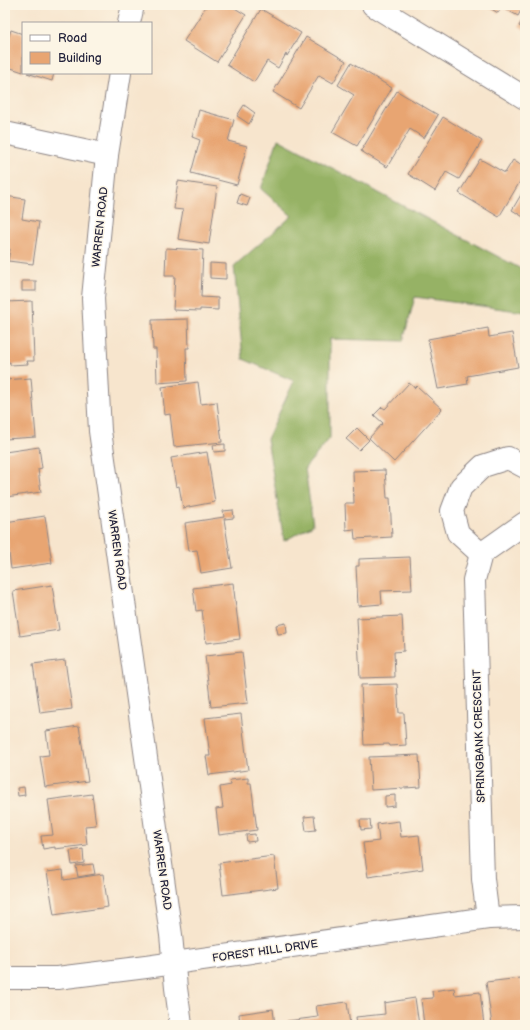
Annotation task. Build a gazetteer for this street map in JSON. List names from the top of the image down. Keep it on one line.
{"streets":{"street":["WARREN ROAD","SPRINGBANK CRESCENT","FOREST HILL DRIVE"]},"crossings":[["WARREN ROAD","FOREST HILL DRIVE"],["SPRINGBANK CRESCENT","FOREST HILL DRIVE"]],"legend":["Road","Building"]}
